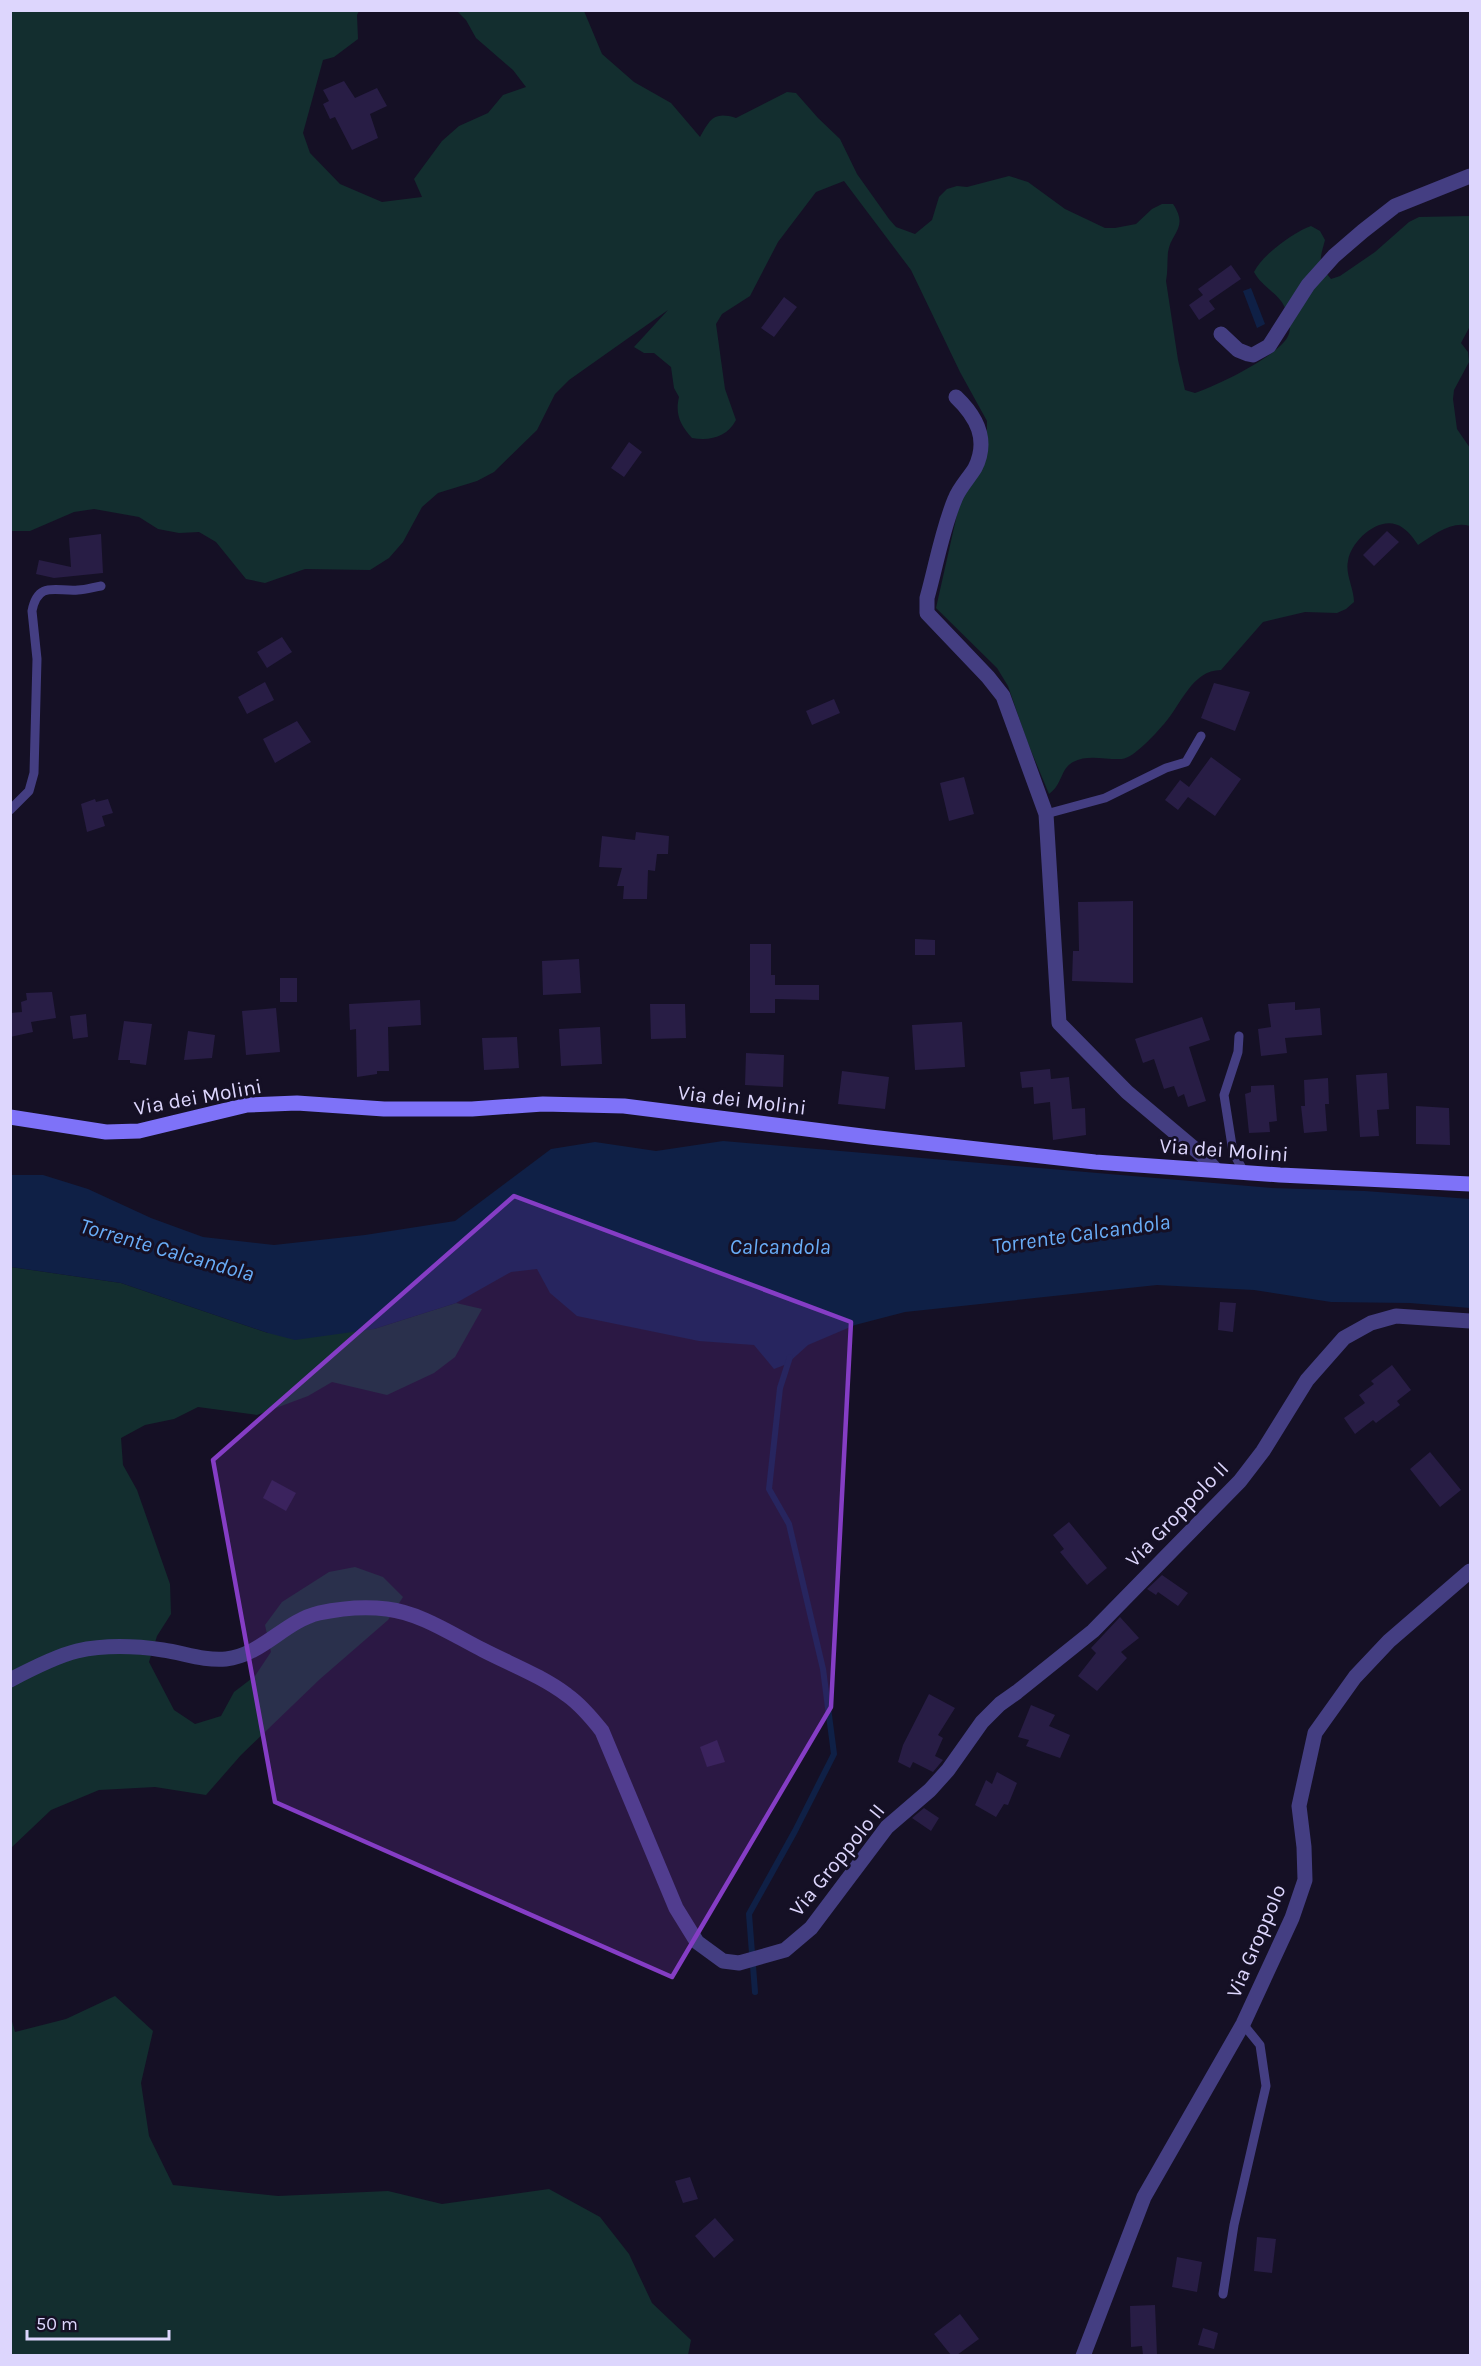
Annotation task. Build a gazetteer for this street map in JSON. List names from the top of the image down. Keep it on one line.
{"streets":{"street":["Via dei Molini","Via Groppolo II","Via Groppolo"]},"water":["Torrente Calcandola","Calcandola"],"scale_bar":"50 m"}
